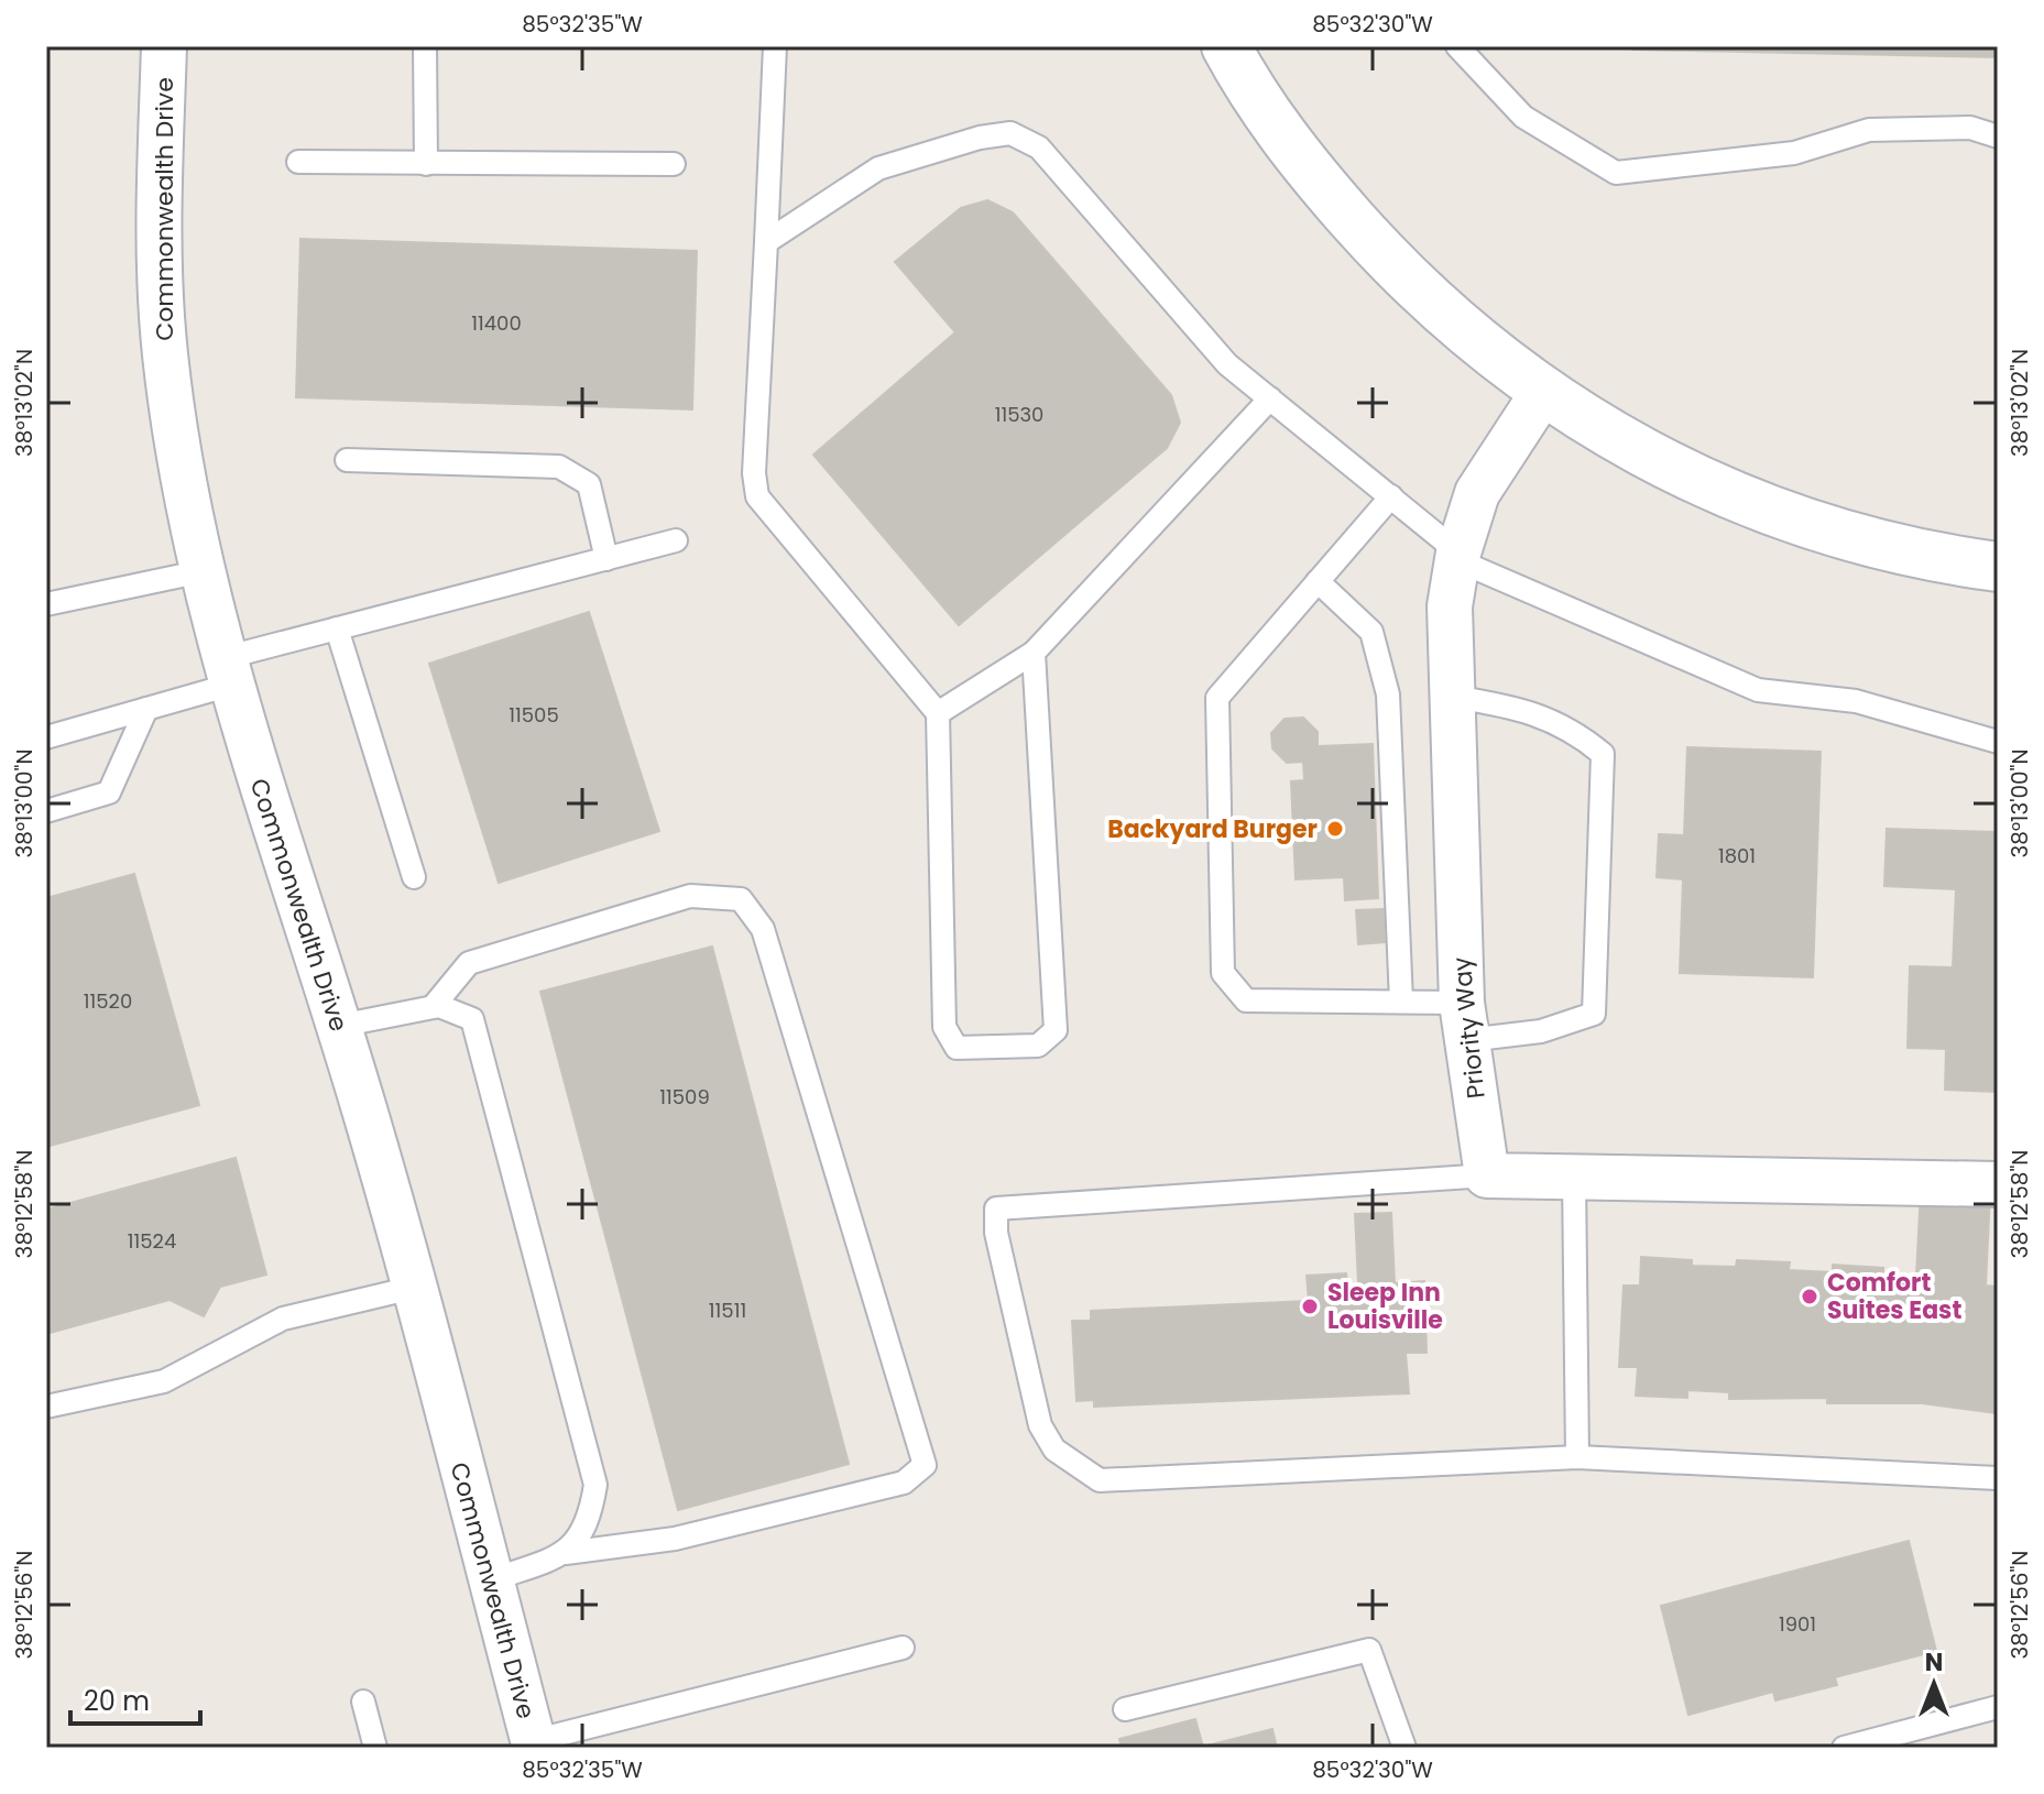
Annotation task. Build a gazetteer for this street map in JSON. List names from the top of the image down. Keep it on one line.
{"streets":{"street":["Commonwealth Drive","Priority Way"]},"places":["Backyard Burger","Comfort Suites East","Sleep Inn Louisville"],"house_numbers":["11400","11530","11505","1801","11520","11509","11524","11511","1901"],"scale_bar":"20 m","north":"top","coordinates":["85°32'35\"W","85°32'30\"W","38°13'02\"N","38°13'00\"N","38°12'58\"N","38°12'56\"N"]}
